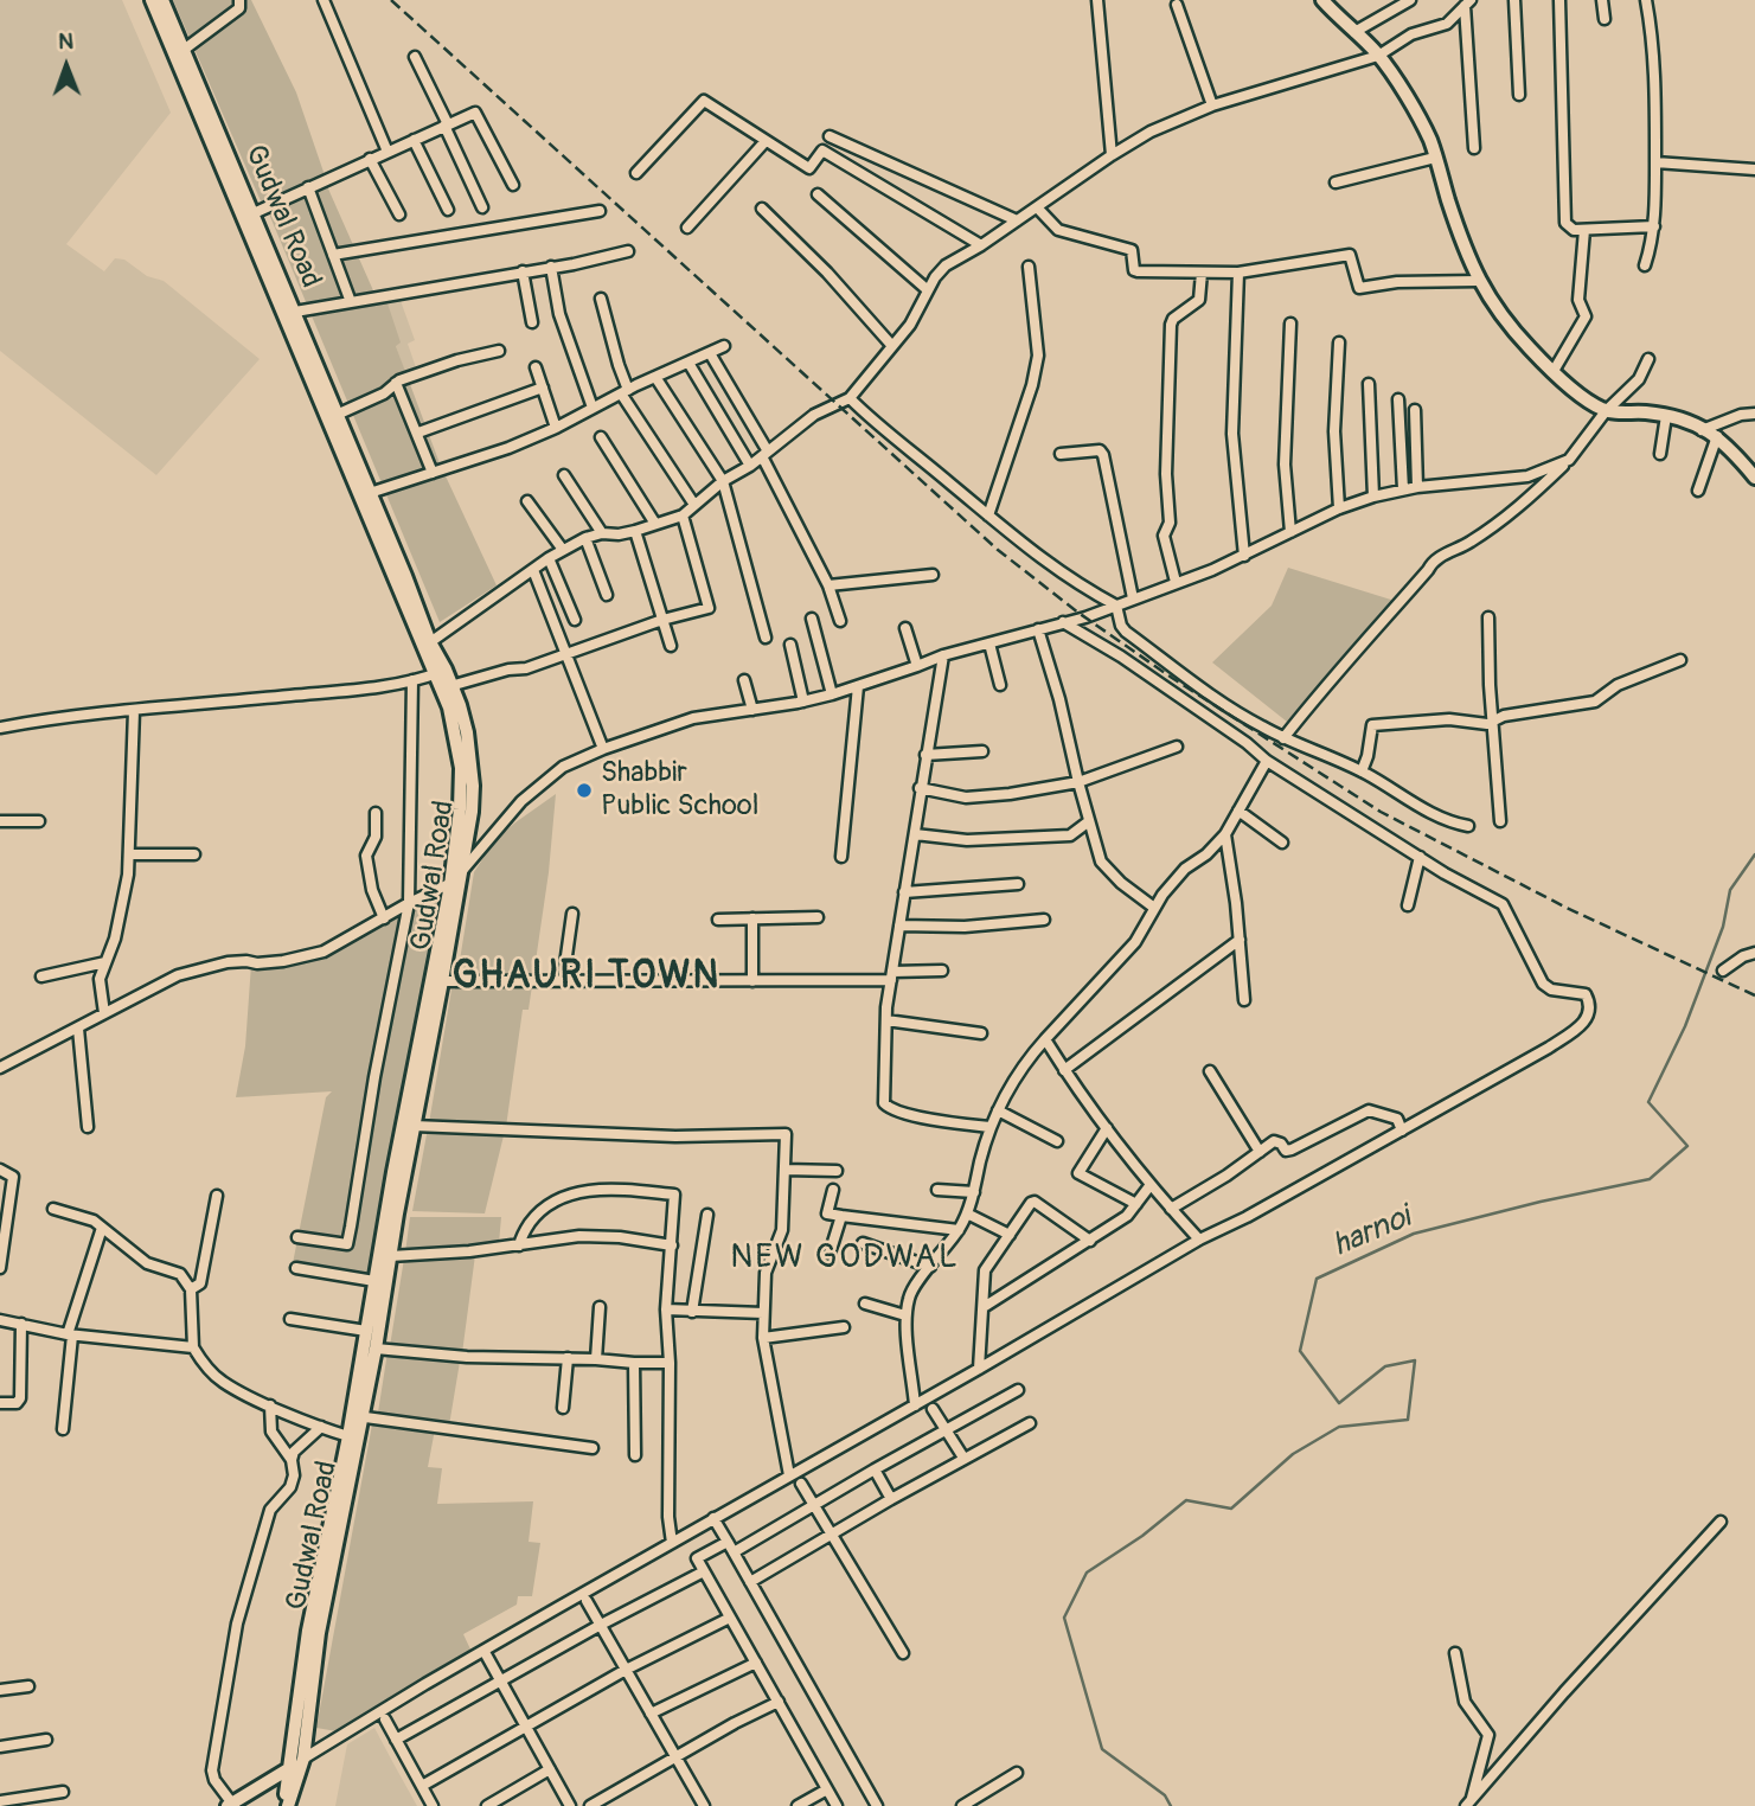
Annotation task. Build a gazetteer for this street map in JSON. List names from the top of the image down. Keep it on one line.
{"streets":{"main road":["Gudwal Road"]},"districts":["GHAURI TOWN","NEW GODWAL"],"water":["harnoi"],"places":["Shabbir Public School"],"north":"top"}
